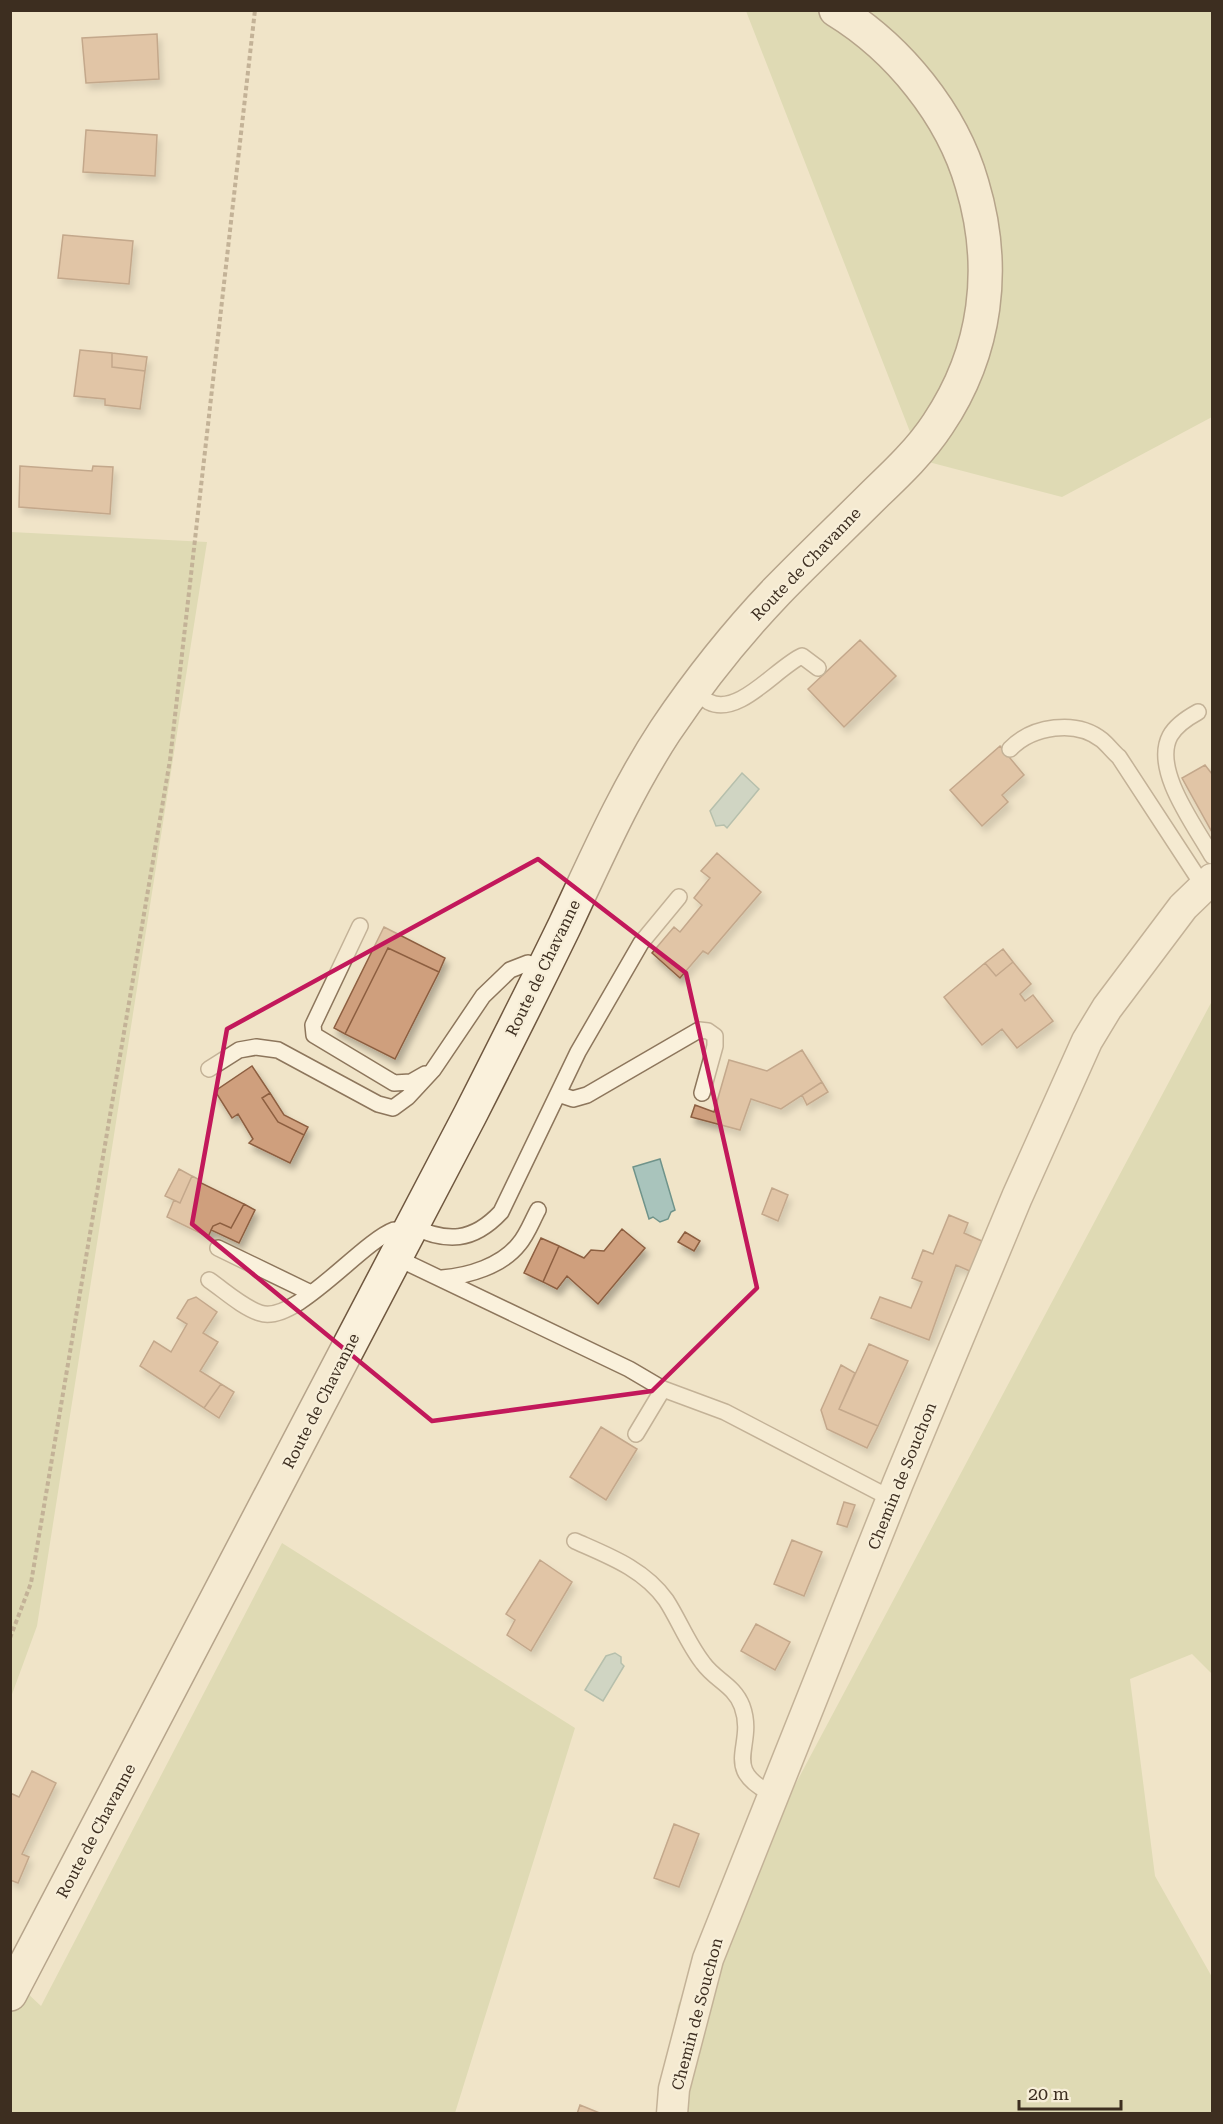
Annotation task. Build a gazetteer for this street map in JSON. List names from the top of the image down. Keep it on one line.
{"streets":{"main road":["Route de Chavanne"],"street":["Chemin de Souchon"]},"scale_bar":"20 m"}
